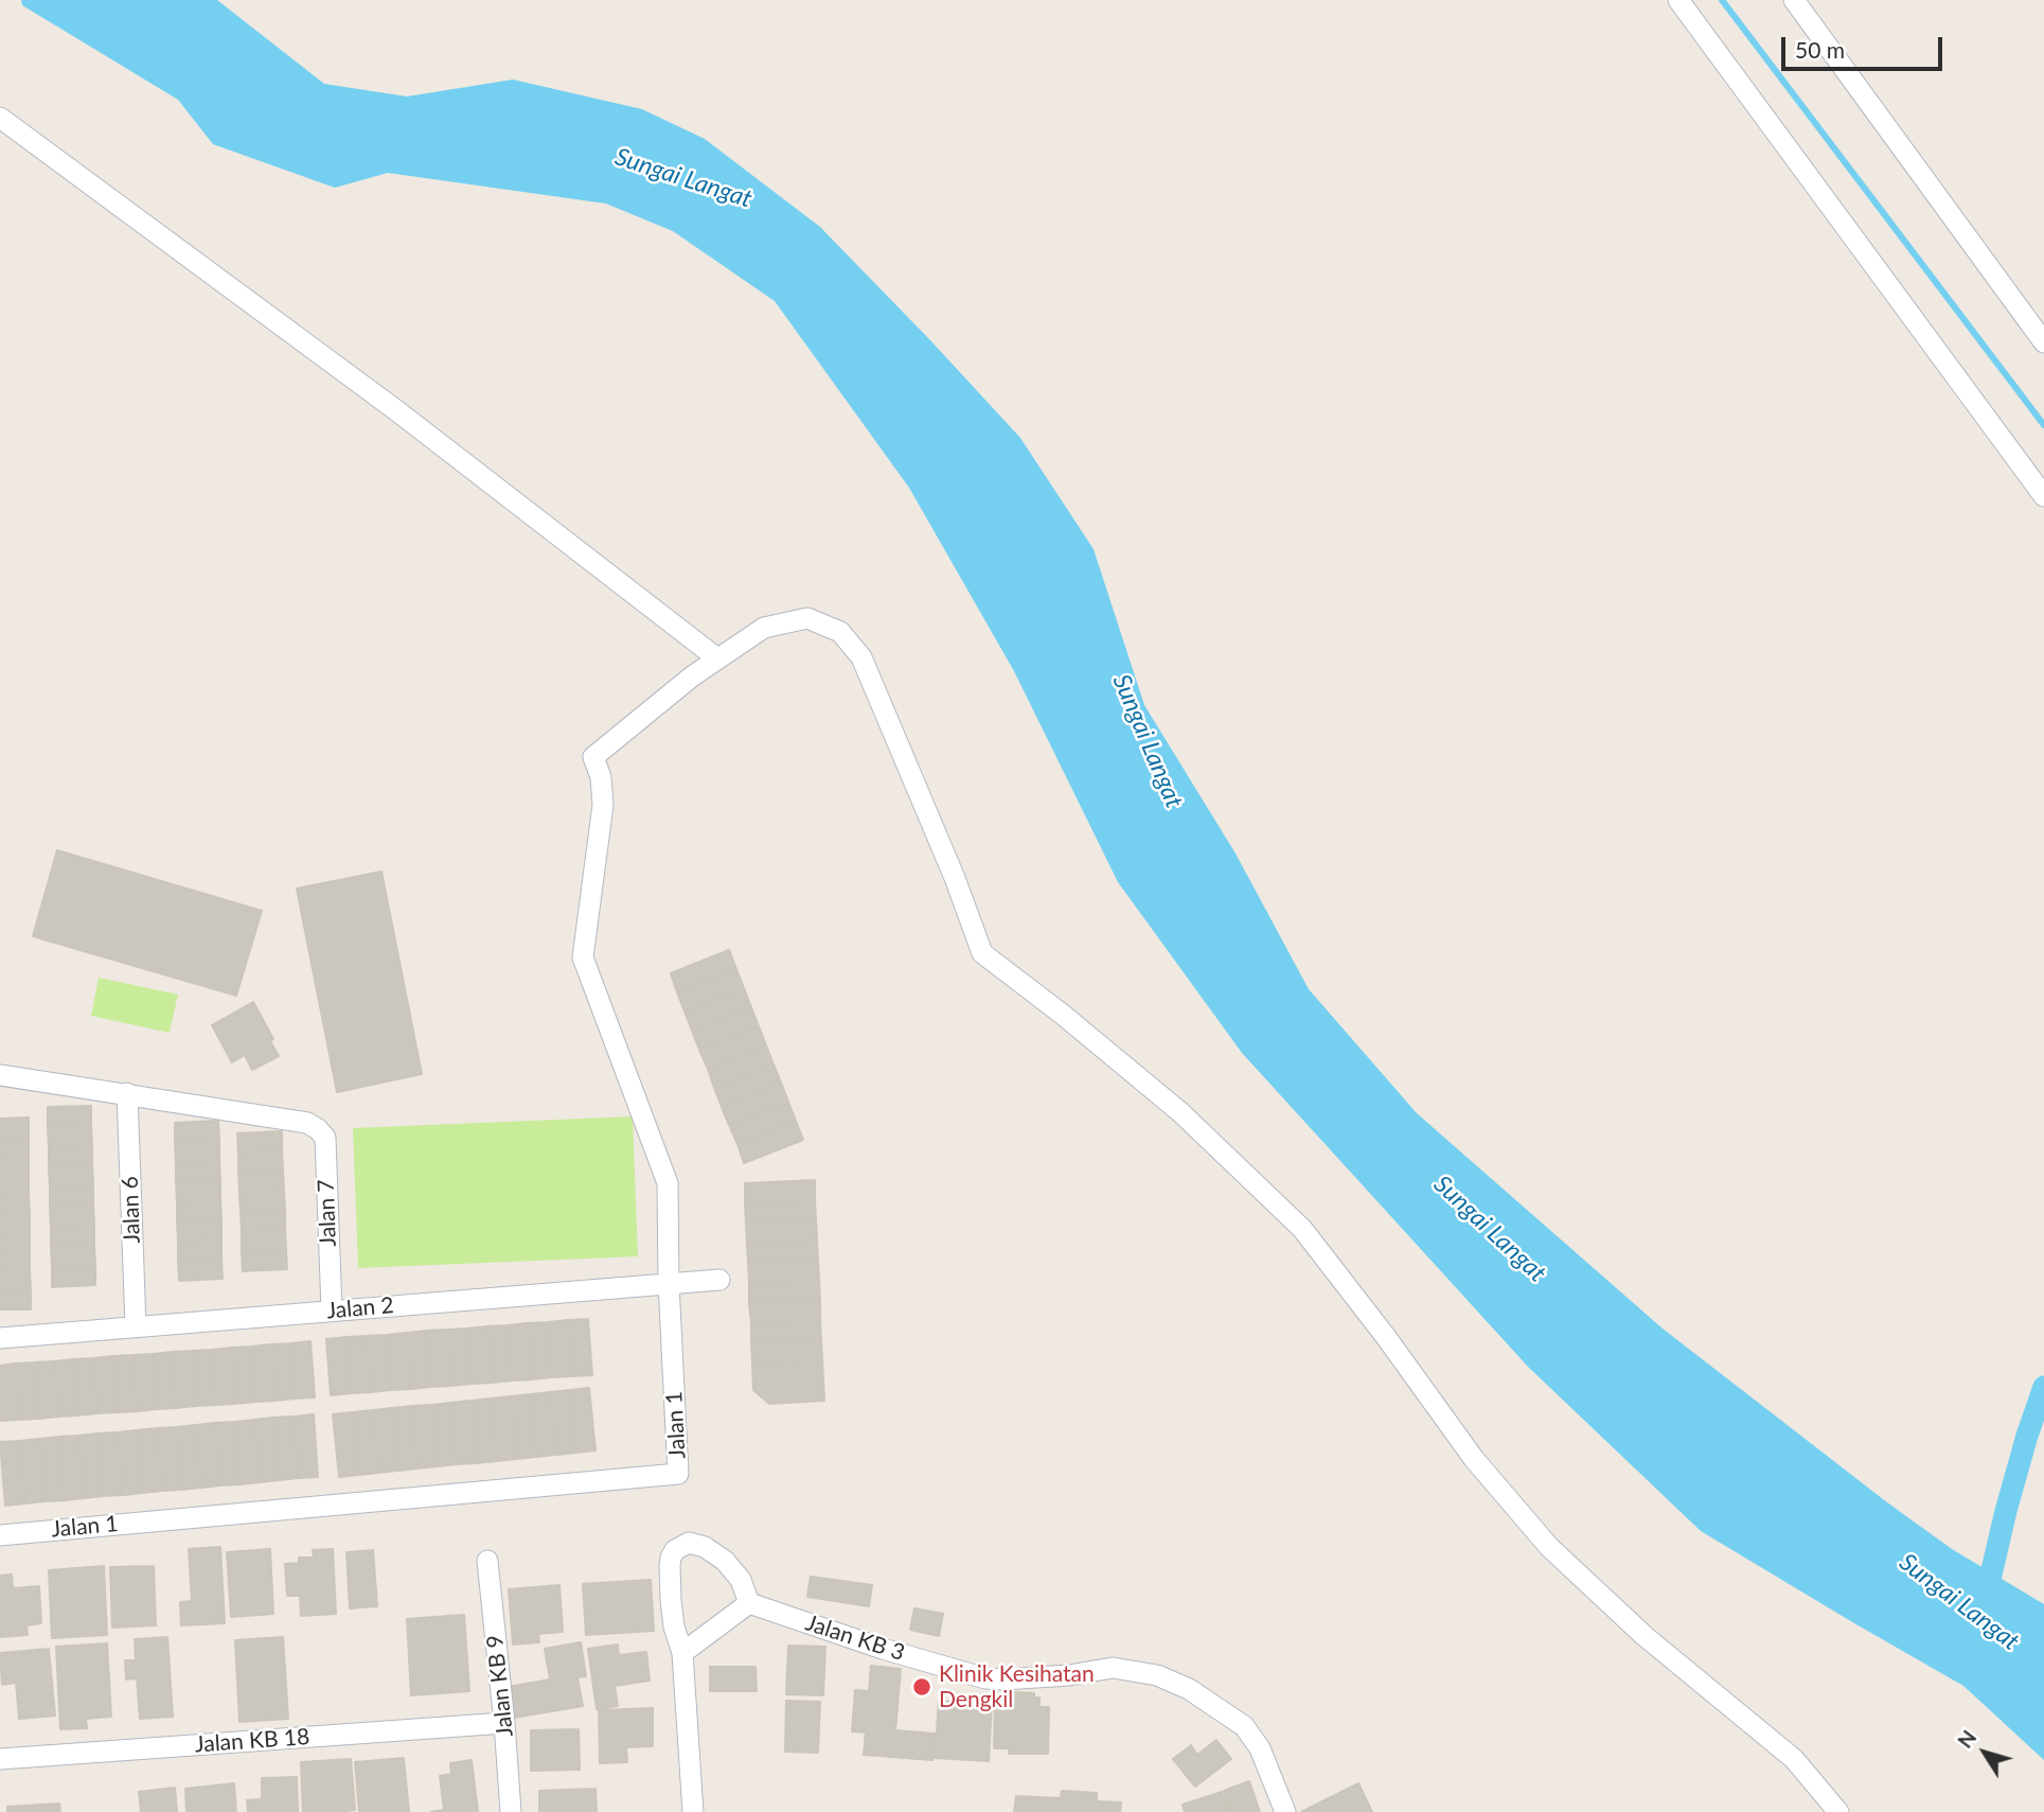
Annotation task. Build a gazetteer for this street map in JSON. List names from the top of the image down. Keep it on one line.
{"streets":{"street":["Jalan 6","Jalan 7","Jalan 2","Jalan 1","Jalan KB 3","Jalan KB 9","Jalan KB 18"]},"crossings":[["Jalan 6","Jalan 7"],["Jalan 6","Jalan 2"],["Jalan 7","Jalan 2"],["Jalan 2","Jalan 1"],["Jalan KB 9","Jalan KB 18"]],"water":["Sungai Langat"],"places":["Klinik Kesihatan Dengkil"],"scale_bar":"50 m","north":"top left"}
